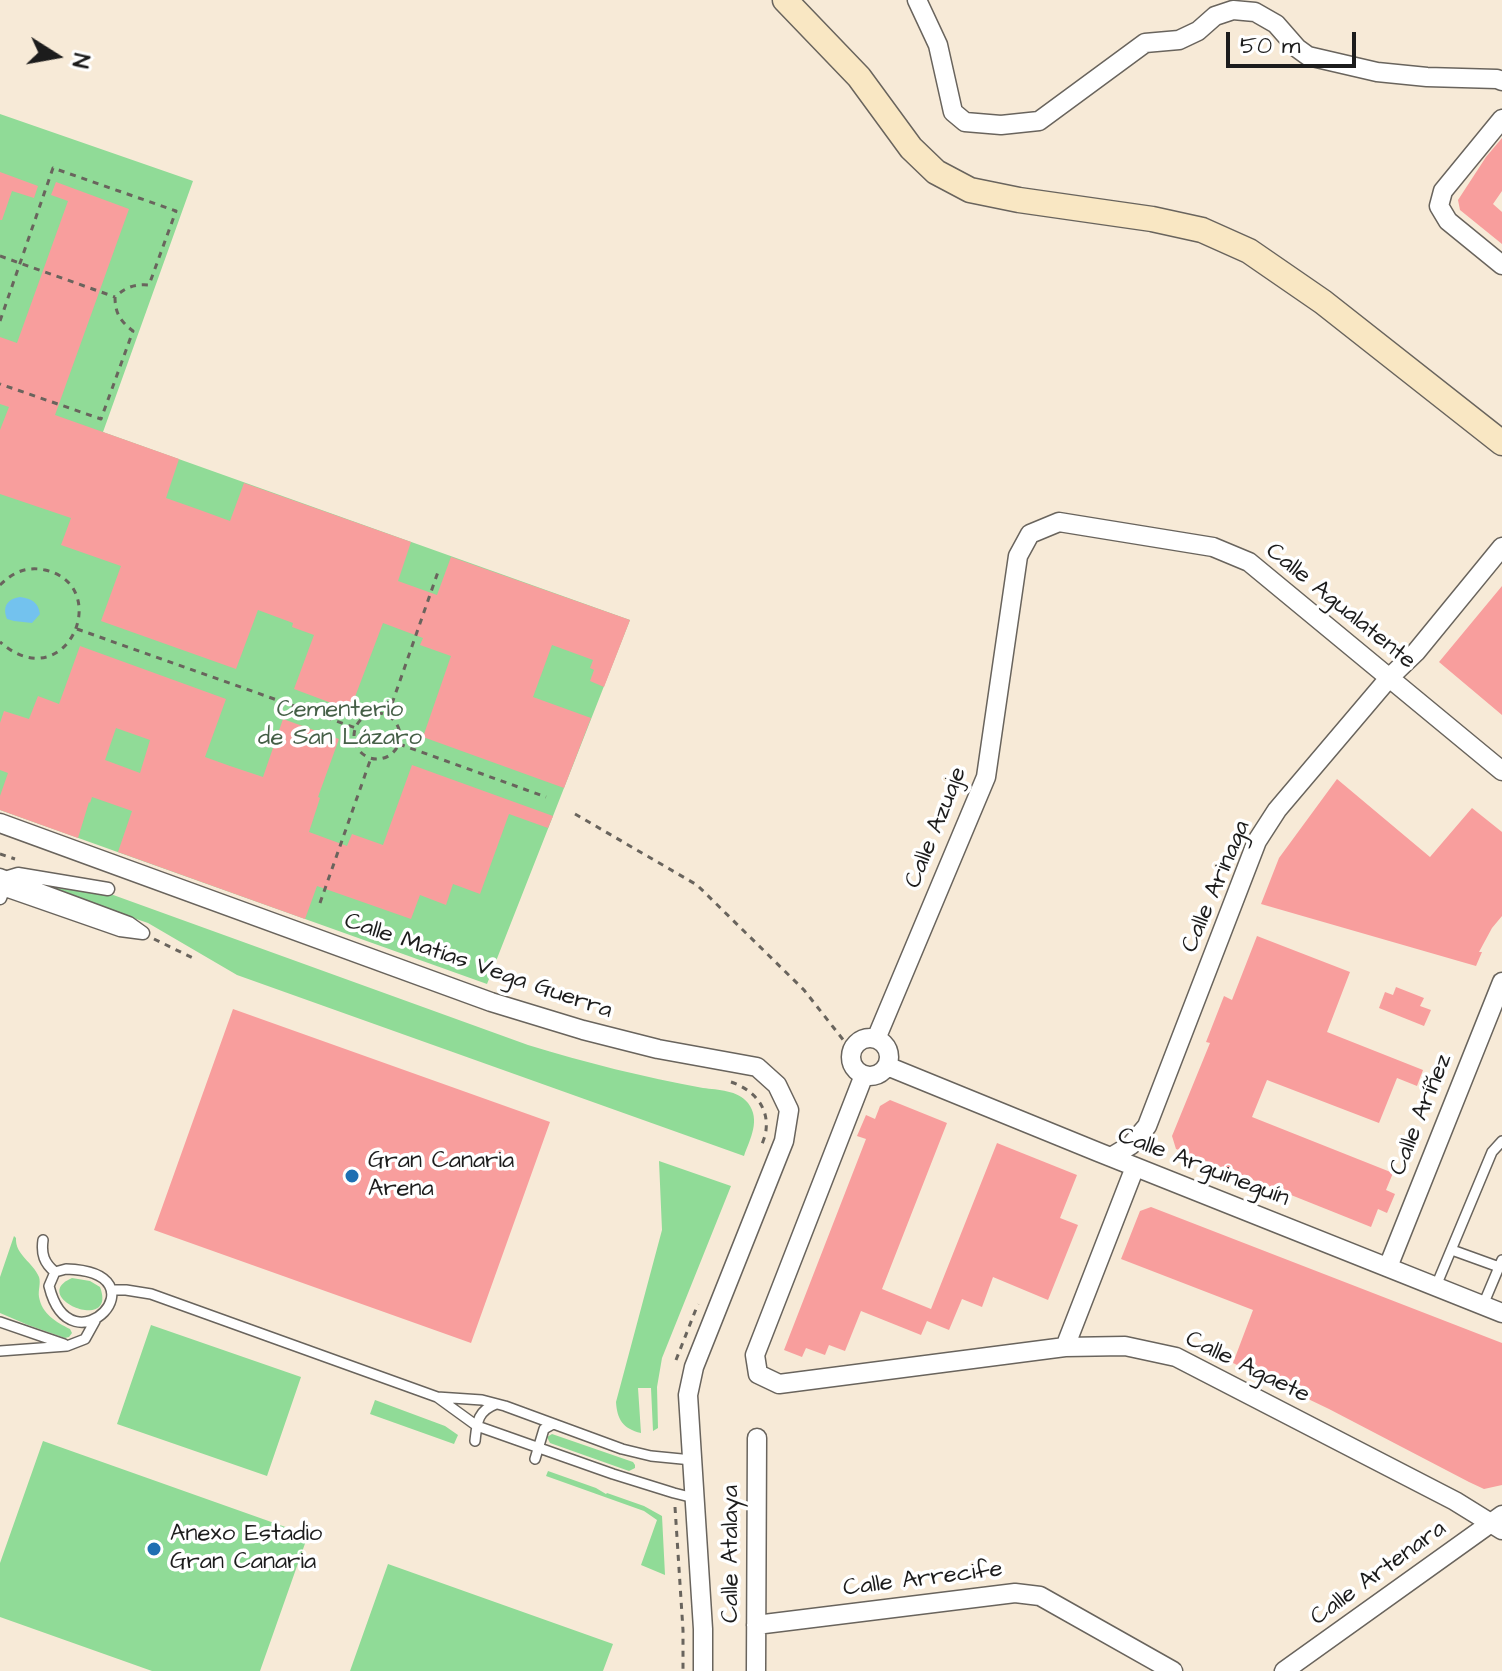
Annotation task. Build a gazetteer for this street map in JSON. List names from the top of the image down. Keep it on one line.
{"streets":{"street":["Calle Agualatente","Calle Azuaje","Calle Arinaga","Calle Matías Vega Guerra","Calle Aríñez","Calle Arguineguín","Calle Agaete","Calle Atalaya","Calle Artenara","Calle Arrecife"]},"crossings":[["Calle Agualatente","Calle Azuaje"],["Calle Agualatente","Calle Arinaga"],["Calle Azuaje","Calle Arguineguín"],["Calle Azuaje","Calle Agaete"],["Calle Arinaga","Calle Arguineguín"],["Calle Aríñez","Calle Arguineguín"],["Calle Arguineguín","Calle Agaete"],["Calle Agaete","Calle Artenara"],["Calle Atalaya","Calle Arrecife"]],"parks":["Cementerio de San Lázaro"],"places":["Gran Canaria Arena","Anexo Estadio Gran Canaria"],"scale_bar":"50 m","north":"right"}
